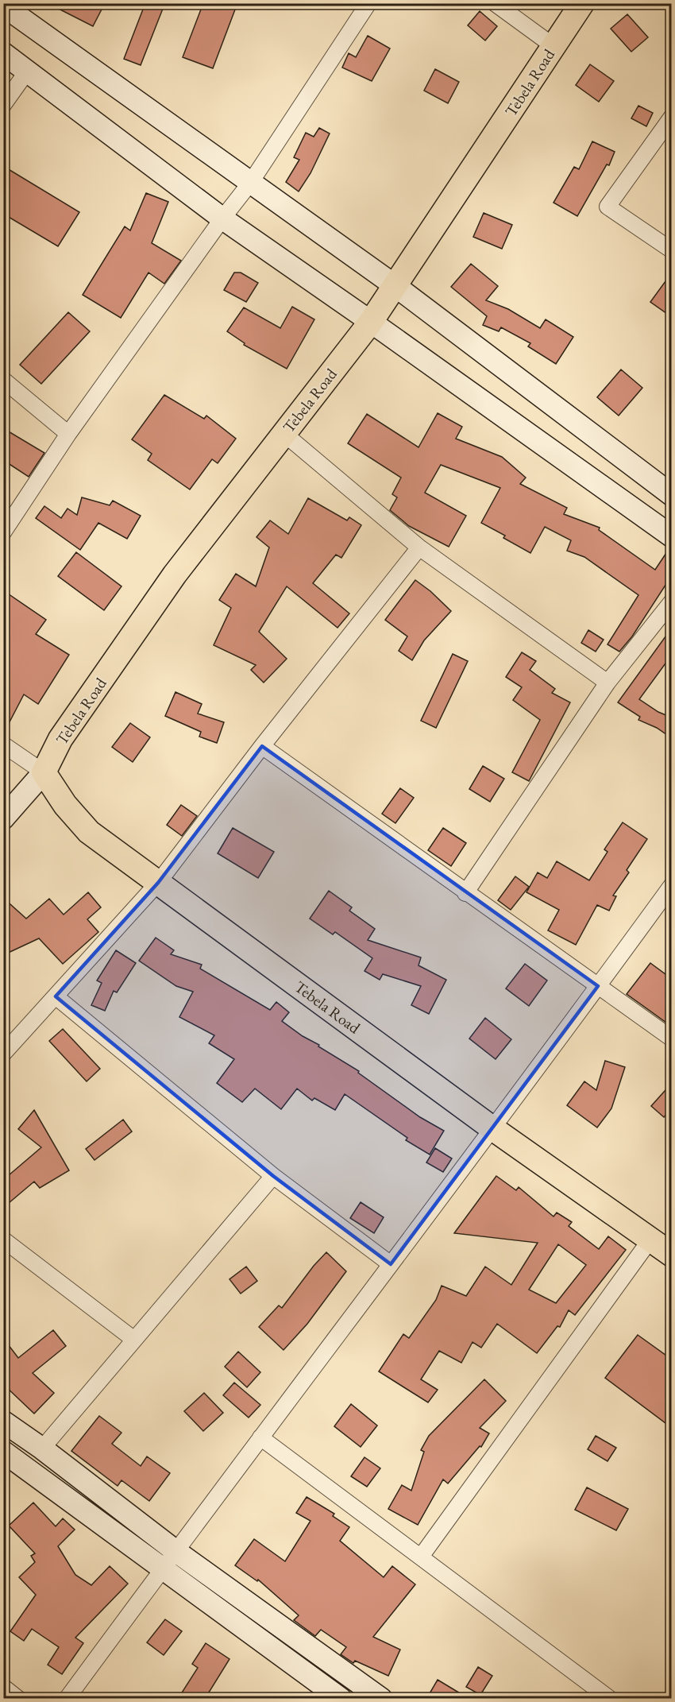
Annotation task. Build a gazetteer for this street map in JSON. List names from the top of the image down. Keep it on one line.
{"streets":{"main road":["Tebela Road"]}}
